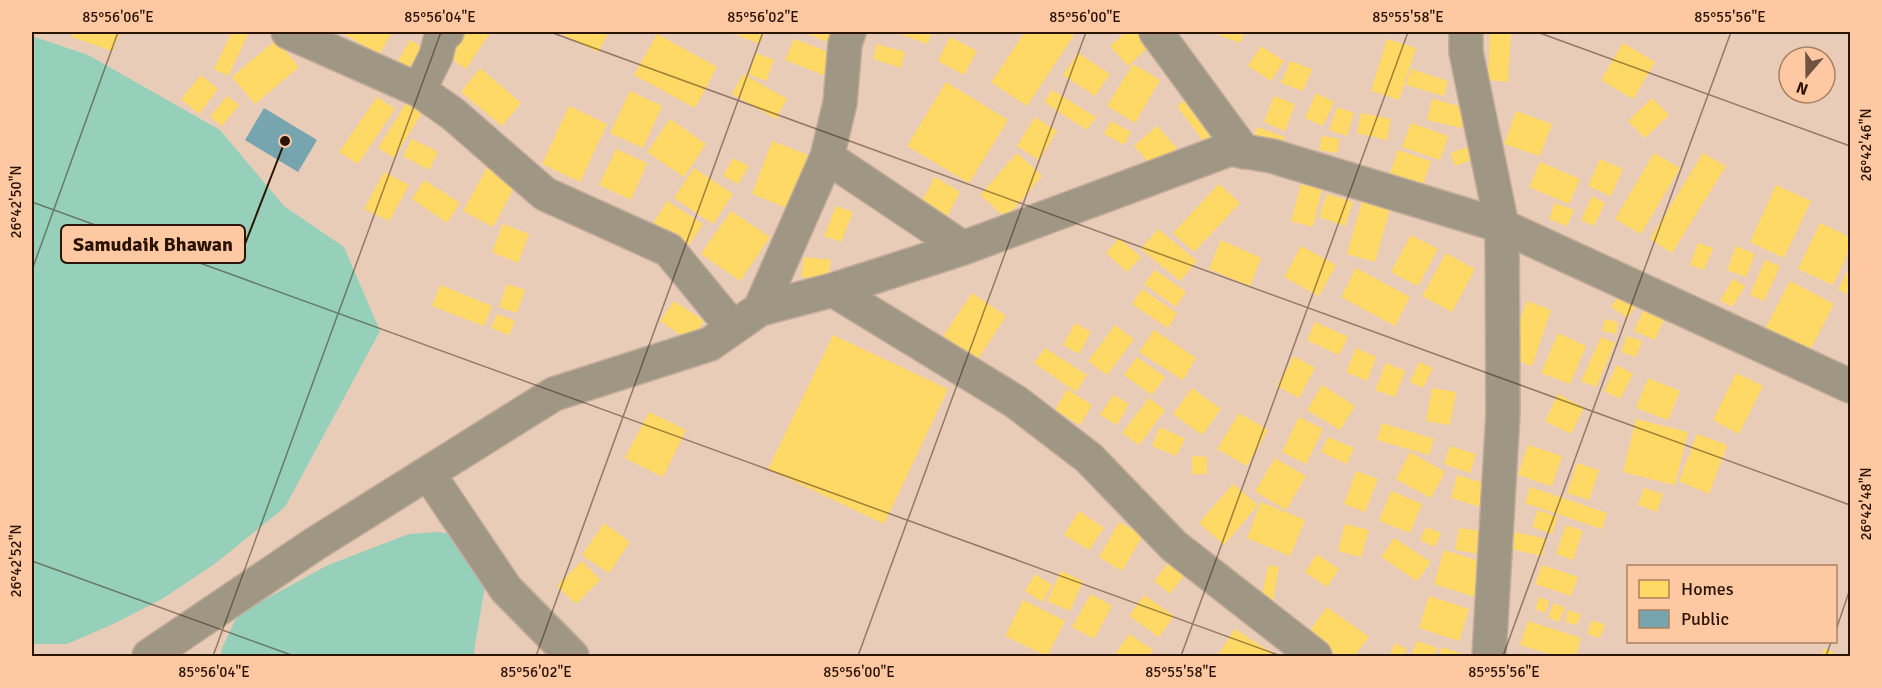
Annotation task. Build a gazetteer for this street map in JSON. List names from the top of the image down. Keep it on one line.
{"places":["Samudaik Bhawan"],"legend":["Homes","Public"],"north":"bottom","coordinates":["85°56'06\"E","85°56'04\"E","85°56'02\"E","85°56'00\"E","85°55'58\"E","85°55'56\"E","26°42'46\"N","26°42'50\"N","26°42'48\"N","26°42'52\"N"]}
